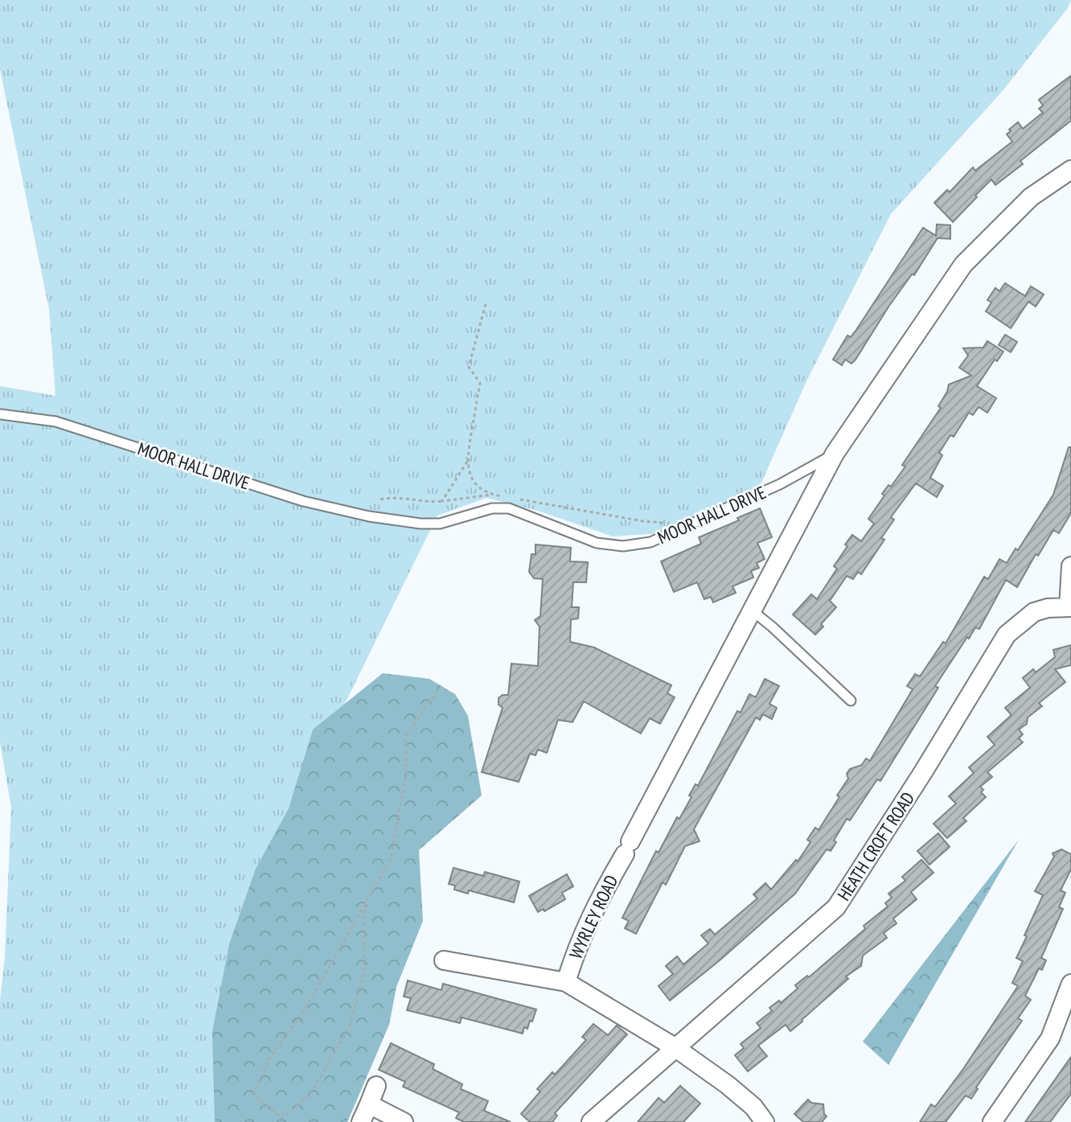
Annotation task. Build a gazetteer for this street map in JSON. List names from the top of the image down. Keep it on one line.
{"streets":{"street":["MOOR HALL DRIVE","HEATH CROFT ROAD","WYRLEY ROAD"]},"crossings":[["MOOR HALL DRIVE","WYRLEY ROAD"]]}
